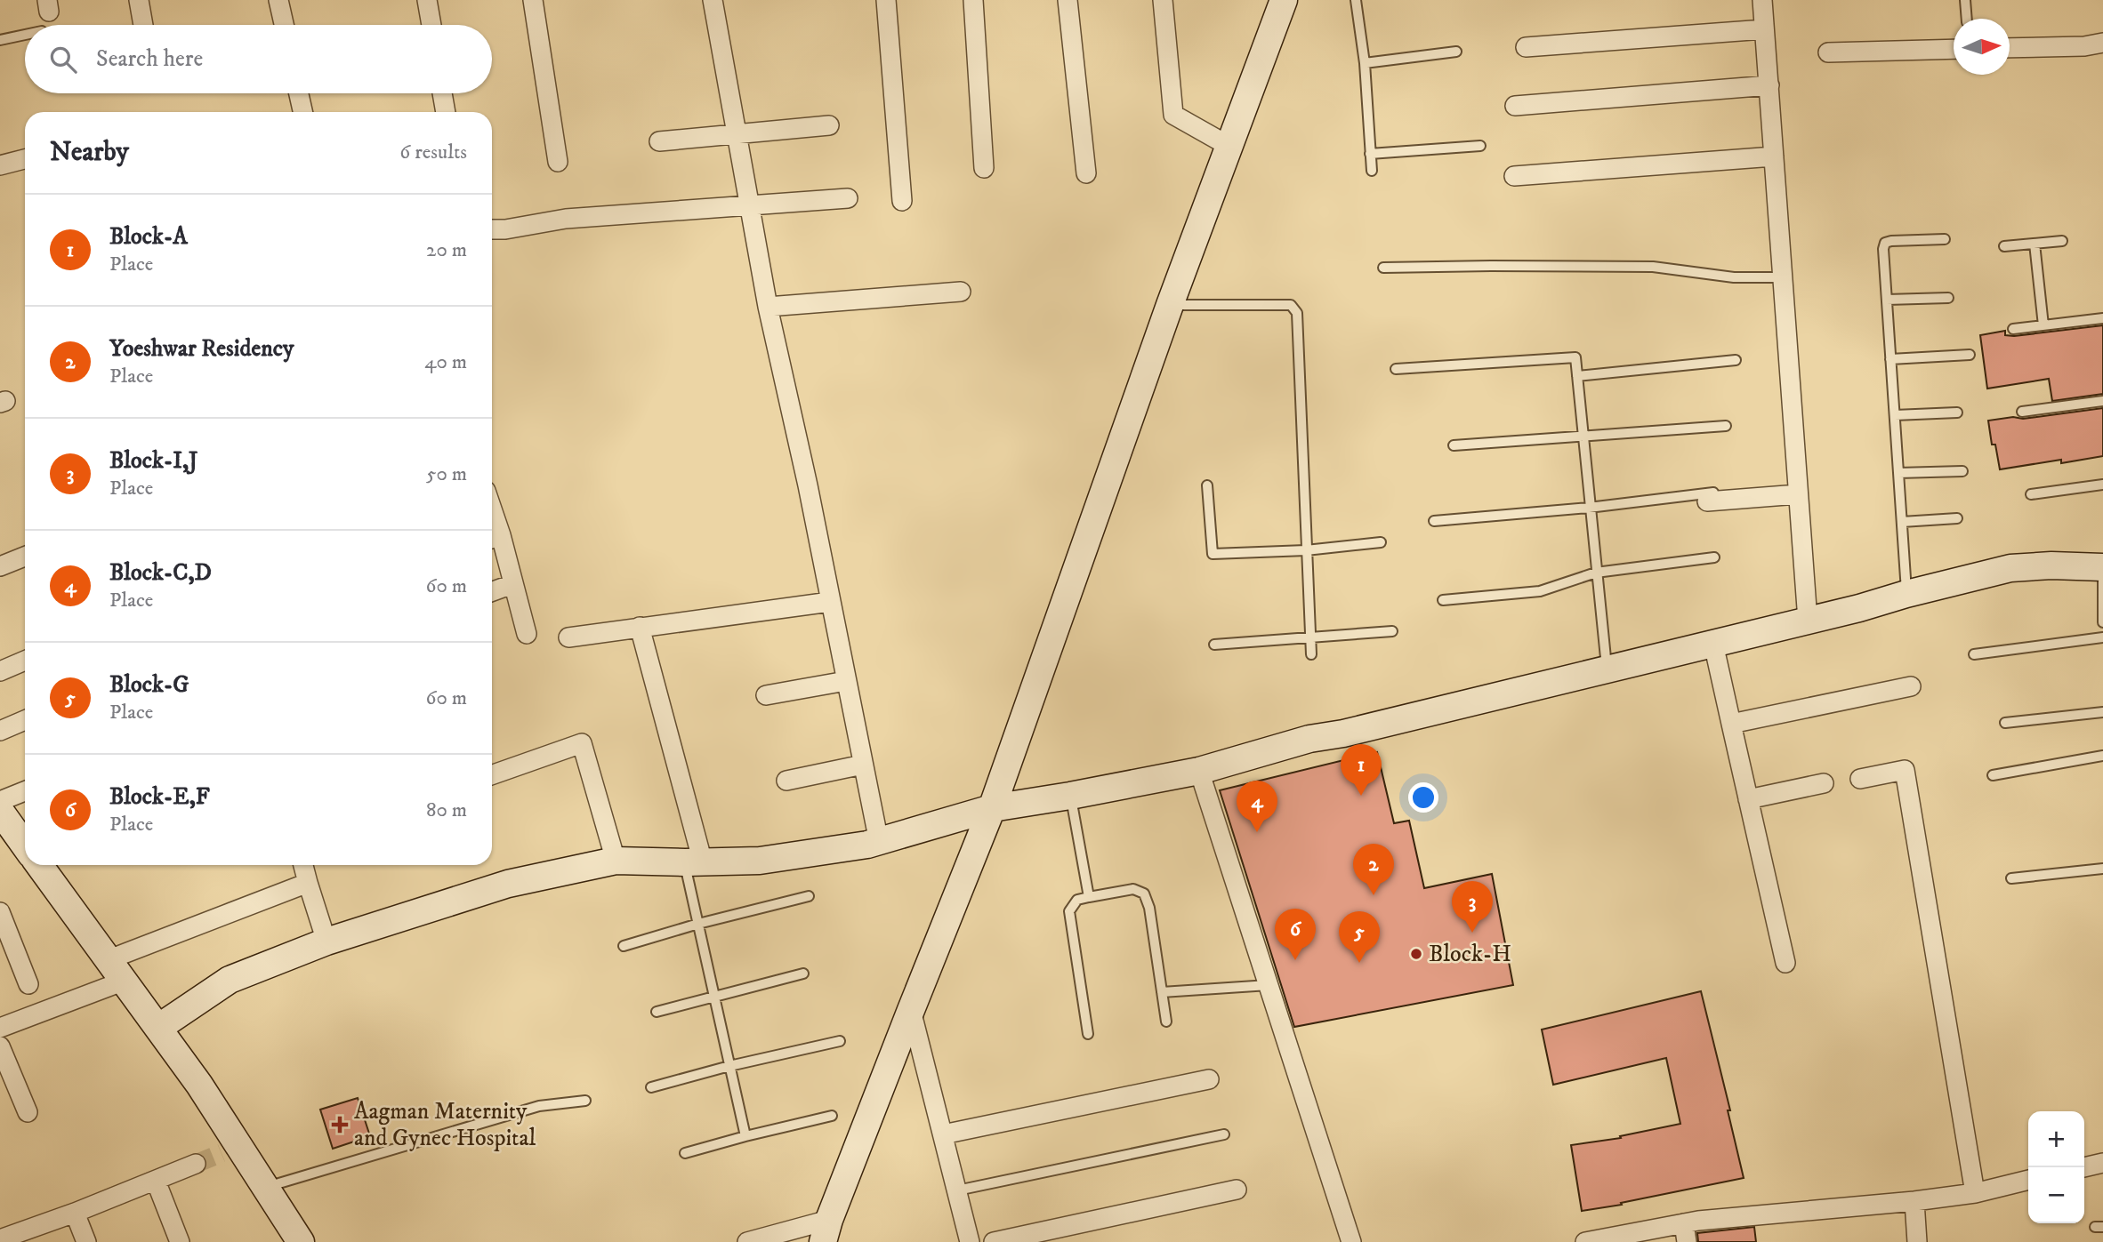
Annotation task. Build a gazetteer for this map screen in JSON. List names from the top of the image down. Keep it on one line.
{"places":{"other":["Block-H"],"health":["Aagman Maternity and Gynec Hospital"]},"north":"right","page":{"search":"Search here","heading":["Nearby","6 results"],"list":[{"mark":"1","name":"Block-A","note":"Place","value":"20 m"},{"mark":"2","name":"Yoeshwar Residency","note":"Place","value":"40 m"},{"mark":"3","name":"Block-I,J","note":"Place","value":"50 m"},{"mark":"4","name":"Block-C,D","note":"Place","value":"60 m"},{"mark":"5","name":"Block-G","note":"Place","value":"60 m"},{"mark":"6","name":"Block-E,F","note":"Place","value":"80 m"}],"pins":["1","4","2","3","6","5"],"map_buttons":["+","−"]}}
